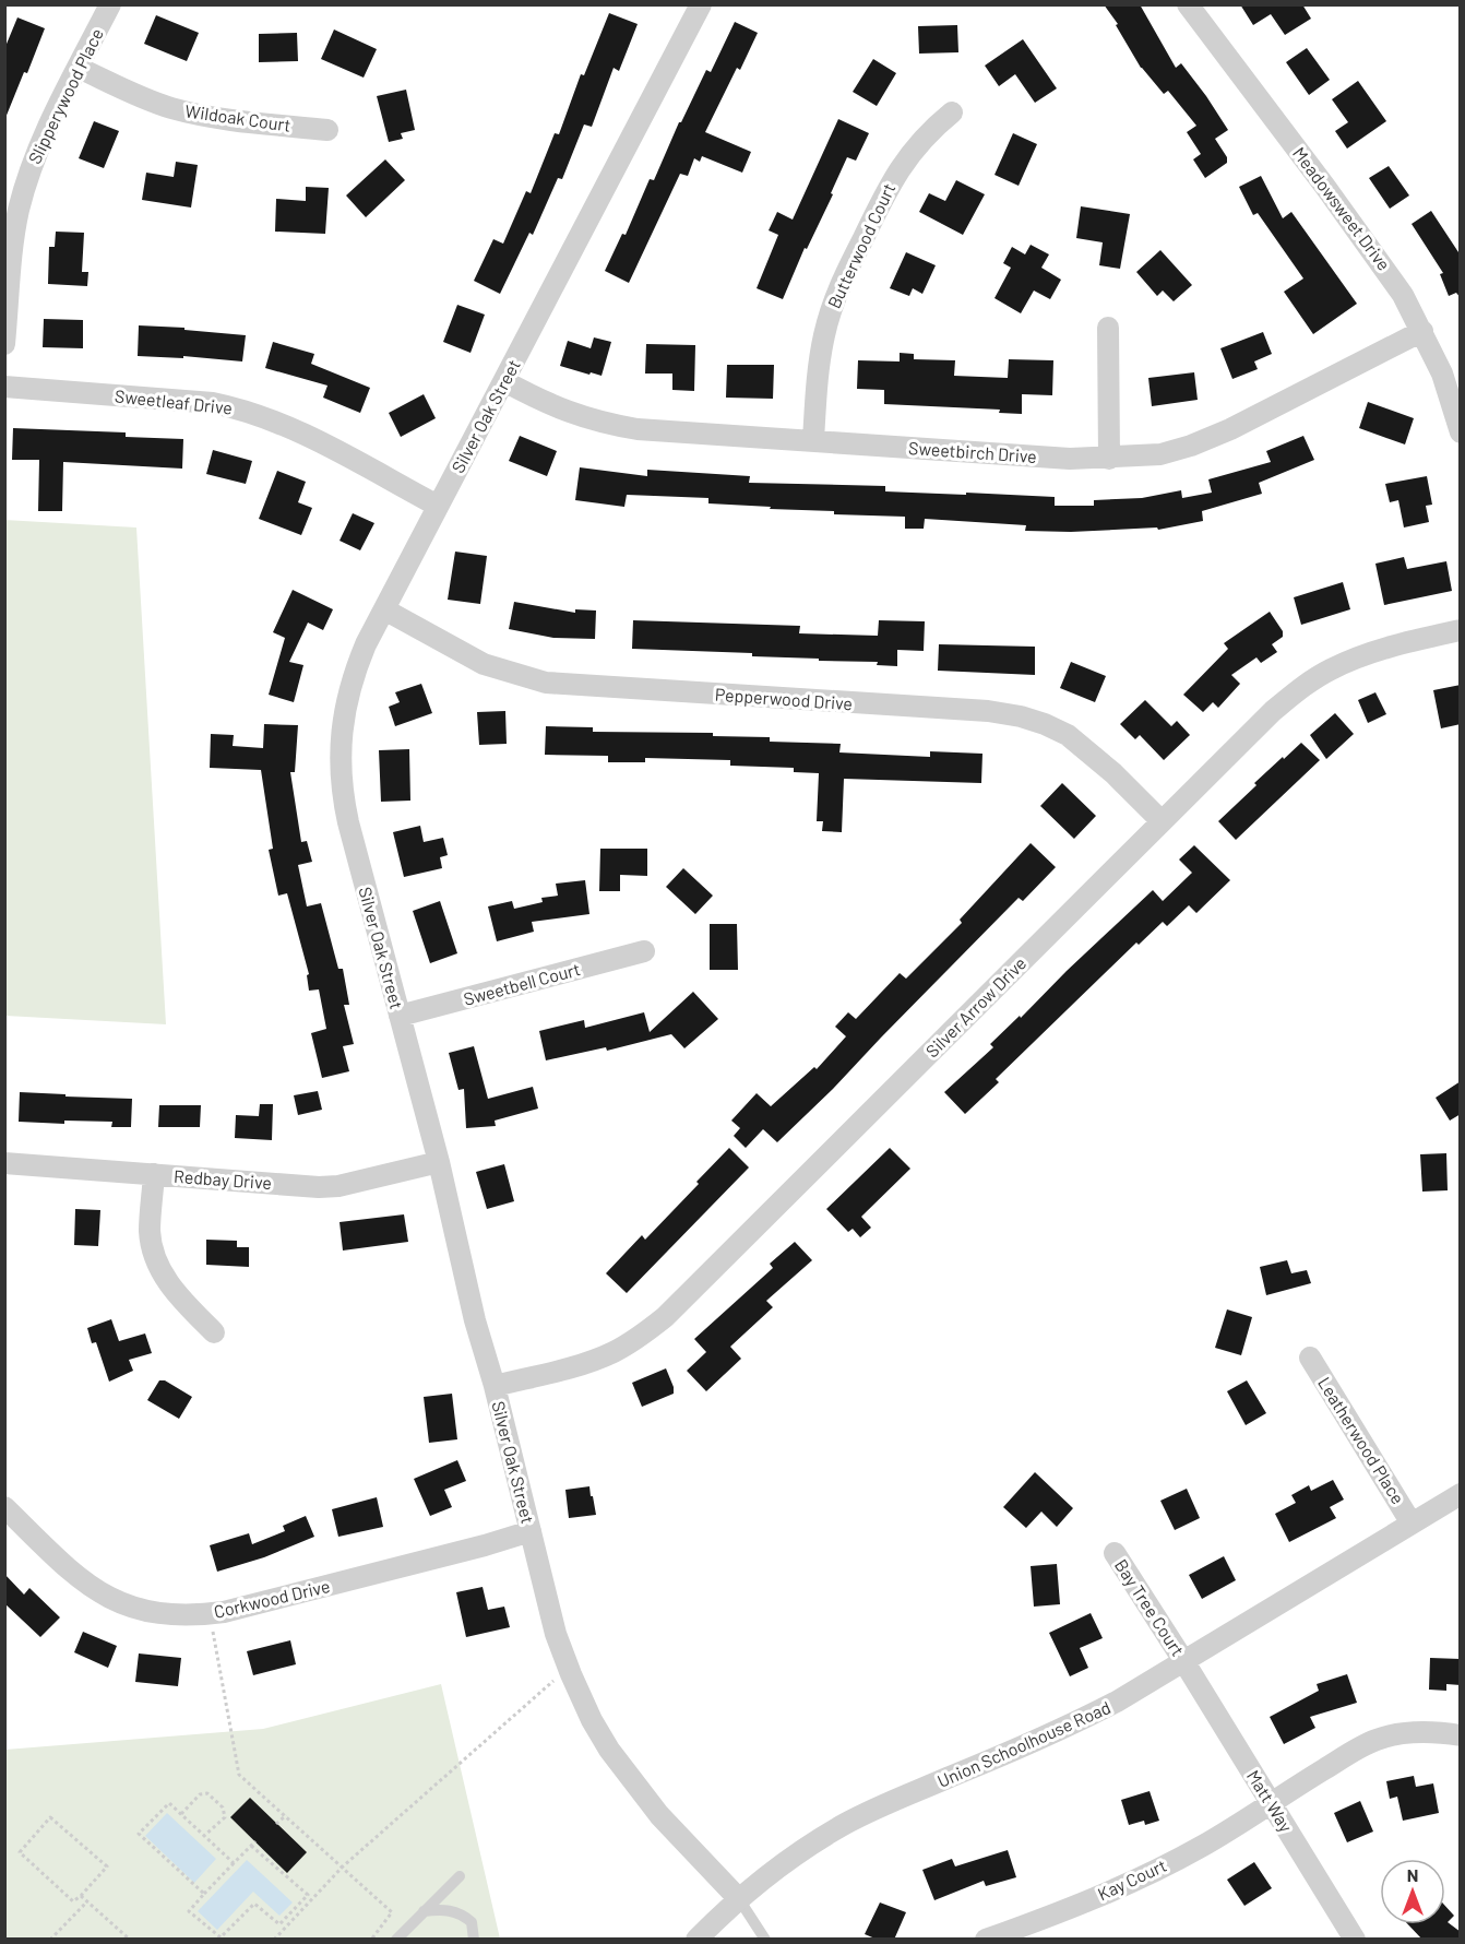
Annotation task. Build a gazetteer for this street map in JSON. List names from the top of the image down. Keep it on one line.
{"streets":{"street":["Slipperywood Place","Wildoak Court","Meadowsweet Drive","Butterwood Court","Sweetleaf Drive","Silver Oak Street","Sweetbirch Drive","Pepperwood Drive","Sweetbell Court","Silver Arrow Drive","Redbay Drive","Leatherwood Place","Corkwood Drive","Bay Tree Court","Union Schoolhouse Road","Matt Way","Kay Court"]},"crossings":[["Slipperywood Place","Wildoak Court"],["Meadowsweet Drive","Sweetbirch Drive"],["Butterwood Court","Sweetbirch Drive"],["Sweetleaf Drive","Silver Oak Street"],["Silver Oak Street","Sweetbirch Drive"],["Silver Oak Street","Pepperwood Drive"],["Silver Oak Street","Sweetbell Court"],["Silver Oak Street","Silver Arrow Drive"],["Silver Oak Street","Redbay Drive"],["Silver Oak Street","Corkwood Drive"],["Silver Oak Street","Union Schoolhouse Road"],["Pepperwood Drive","Silver Arrow Drive"],["Leatherwood Place","Union Schoolhouse Road"],["Bay Tree Court","Union Schoolhouse Road"],["Bay Tree Court","Matt Way"],["Union Schoolhouse Road","Matt Way"],["Matt Way","Kay Court"]],"north":"top"}
